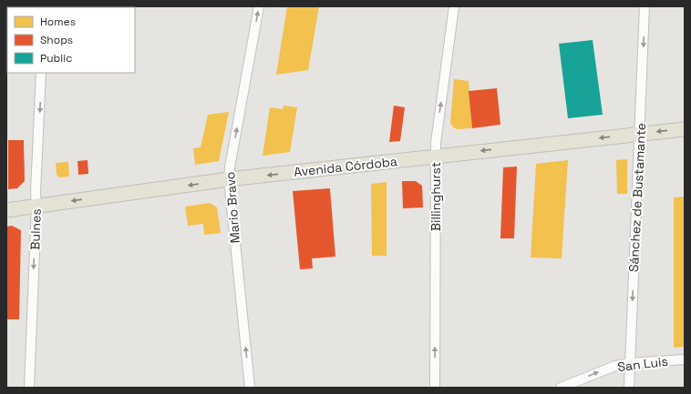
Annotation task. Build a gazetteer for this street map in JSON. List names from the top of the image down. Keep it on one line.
{"streets":{"main road":["Avenida Córdoba"],"street":["Billinghurst","Sánchez de Bustamante","Mario Bravo","Bulnes","San Luis"]},"crossings":[["Avenida Córdoba","Billinghurst"],["Avenida Córdoba","Sánchez de Bustamante"],["Avenida Córdoba","Mario Bravo"],["Avenida Córdoba","Bulnes"],["Sánchez de Bustamante","San Luis"]],"one_way":["Avenida Córdoba","Billinghurst","Sánchez de Bustamante","Mario Bravo","Bulnes","San Luis"],"legend":["Homes","Shops","Public"]}
